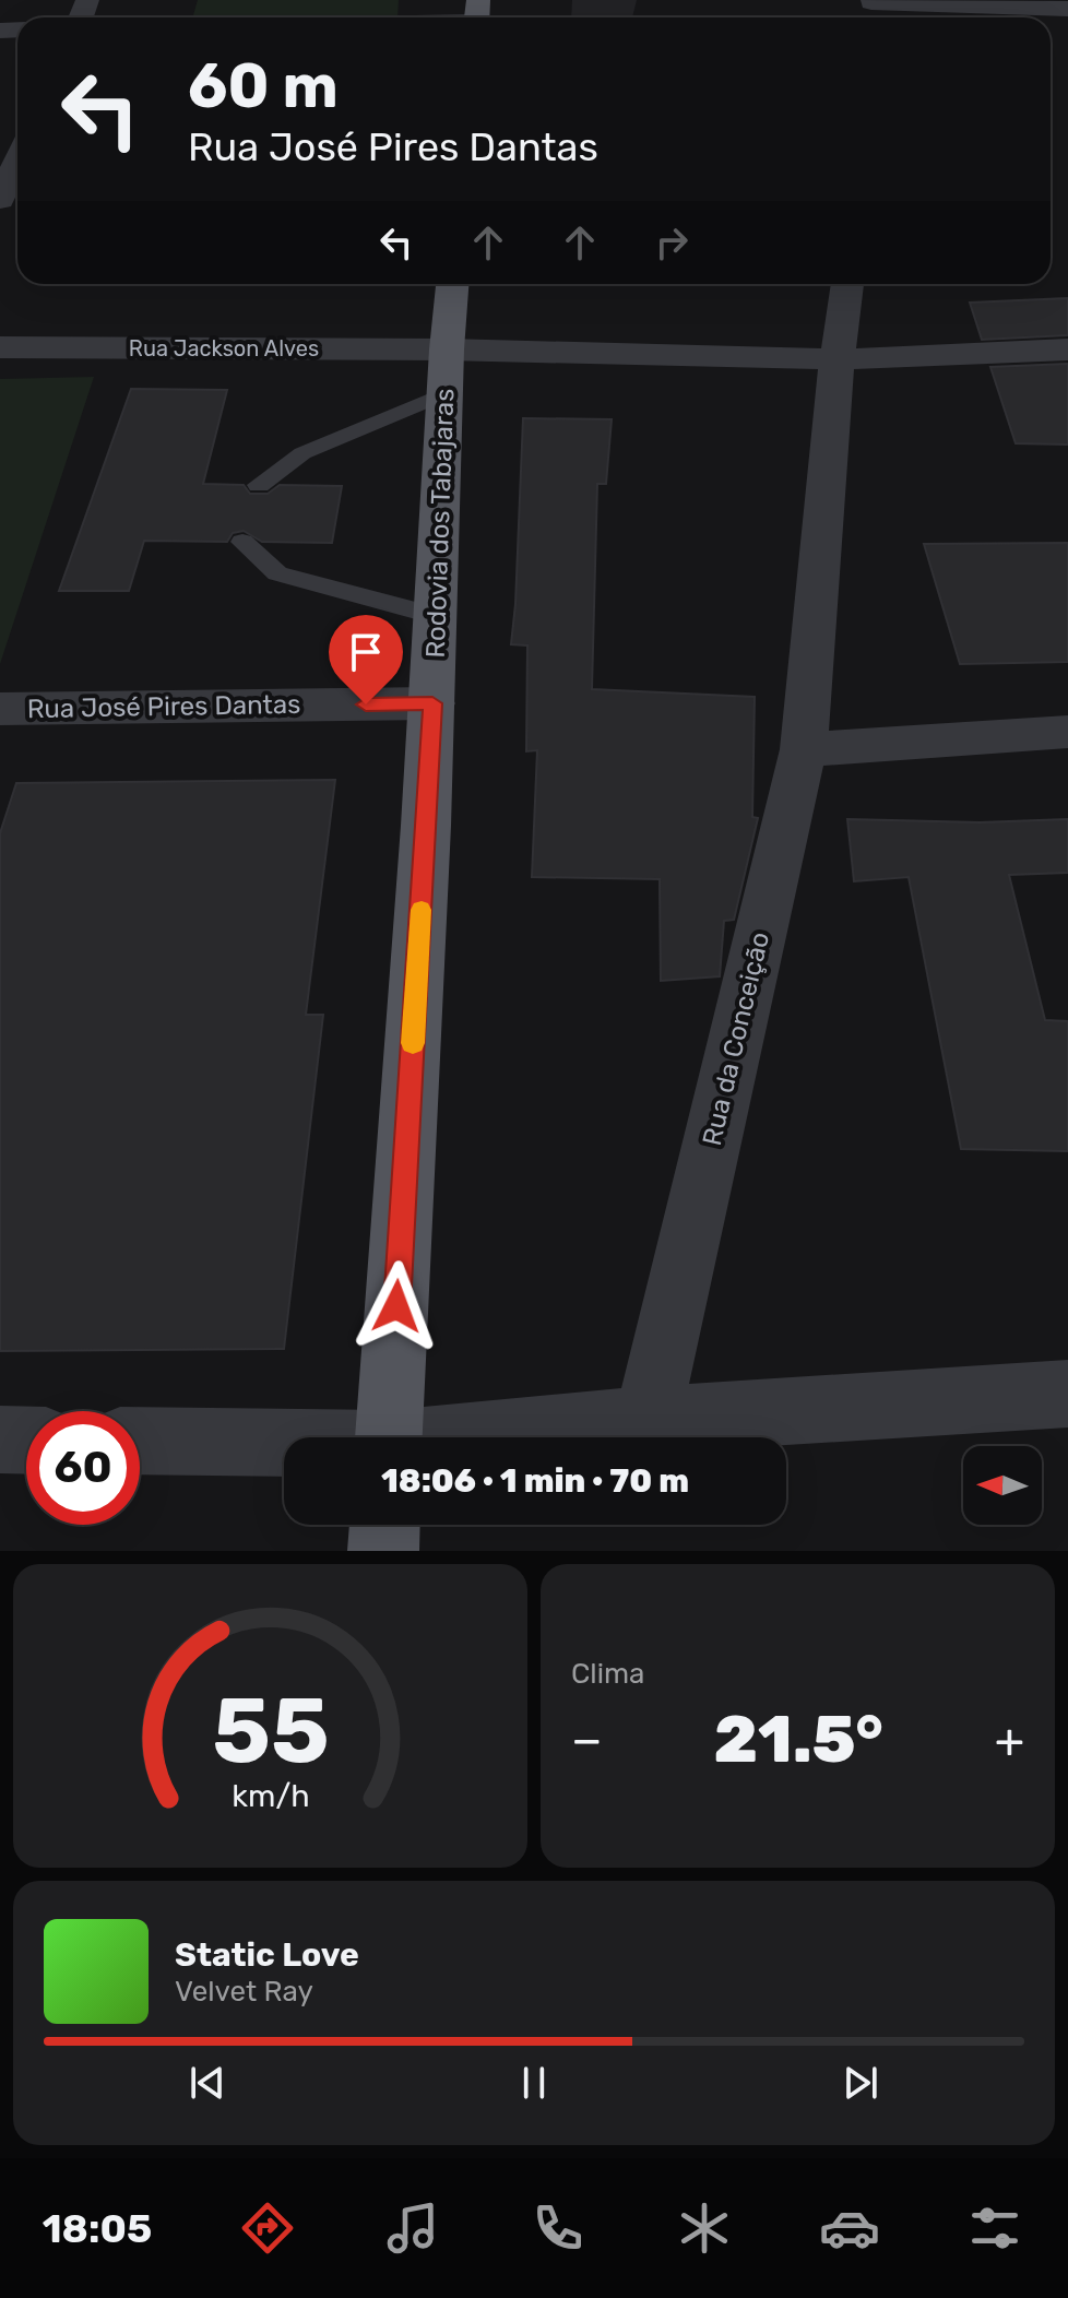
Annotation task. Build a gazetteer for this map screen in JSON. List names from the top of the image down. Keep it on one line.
{"streets":{"main road":["Rodovia dos Tabajaras"],"street":["Rua Jackson Alves","Rua José Pires Dantas","Rua da Conceição"]},"crossings":[["Rua Jackson Alves","Rodovia dos Tabajaras"],["Rua Jackson Alves","Rua da Conceição"],["Rodovia dos Tabajaras","Rua José Pires Dantas"]],"north":"left","page":{"turn":["60 m","Rua José Pires Dantas"],"limit":"60","trip":"18:06 · 1 min · 70 m","tile":"Clima","heat":["−","21.5°","+"],"song":["Static Love","Velvet Ray"],"tabs":"18:05","gauge":["55","km/h"]}}
